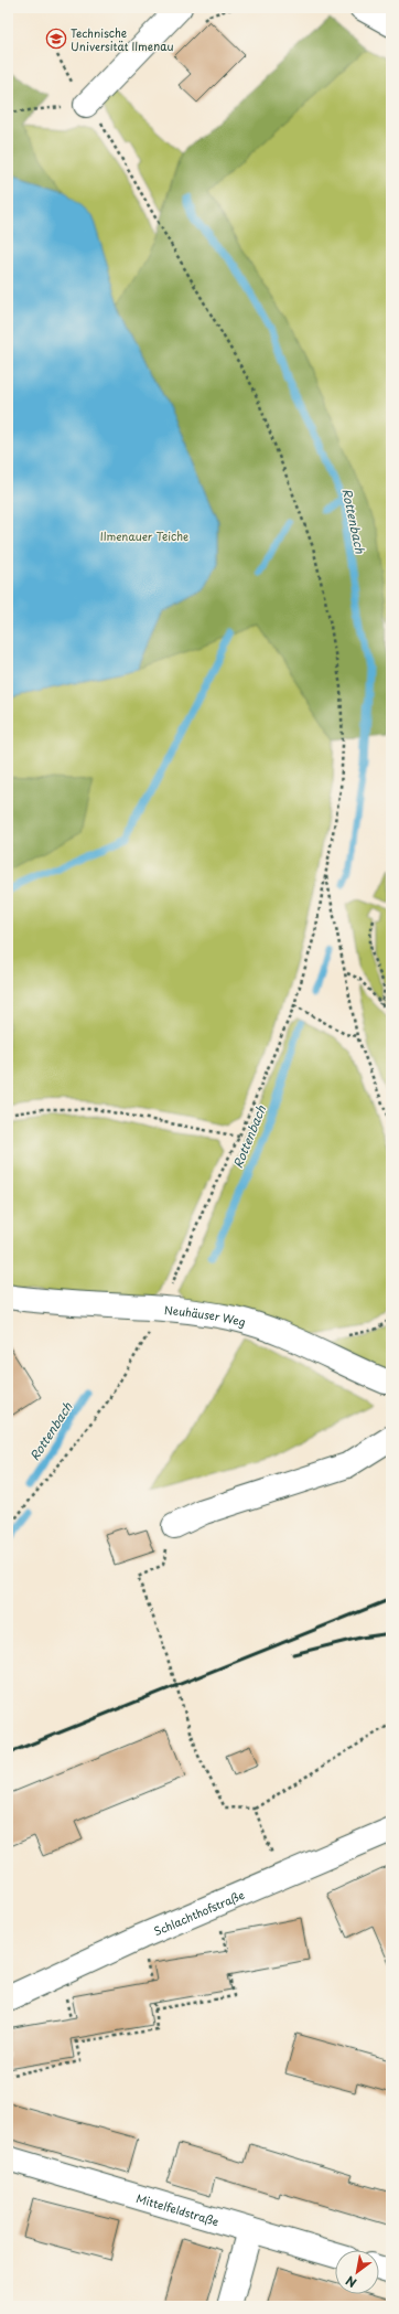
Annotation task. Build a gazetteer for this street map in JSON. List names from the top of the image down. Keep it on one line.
{"streets":{"street":["Neuhäuser Weg","Schlachthofstraße","Mittelfeldstraße"]},"water":["Rottenbach"],"parks":["Ilmenauer Teiche"],"places":{"school or university":["Technische Universität Ilmenau"]},"north":"bottom left"}
